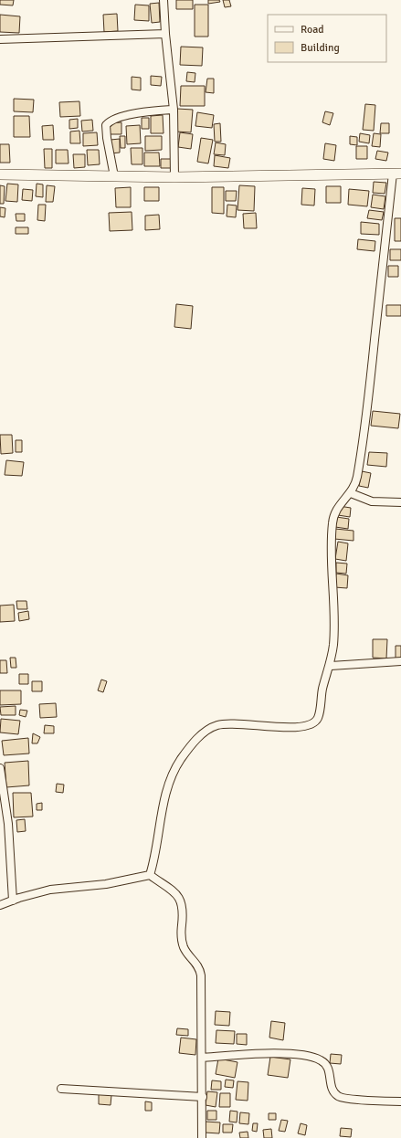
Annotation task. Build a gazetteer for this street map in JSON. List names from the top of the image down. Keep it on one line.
{"legend":["Road","Building"]}
